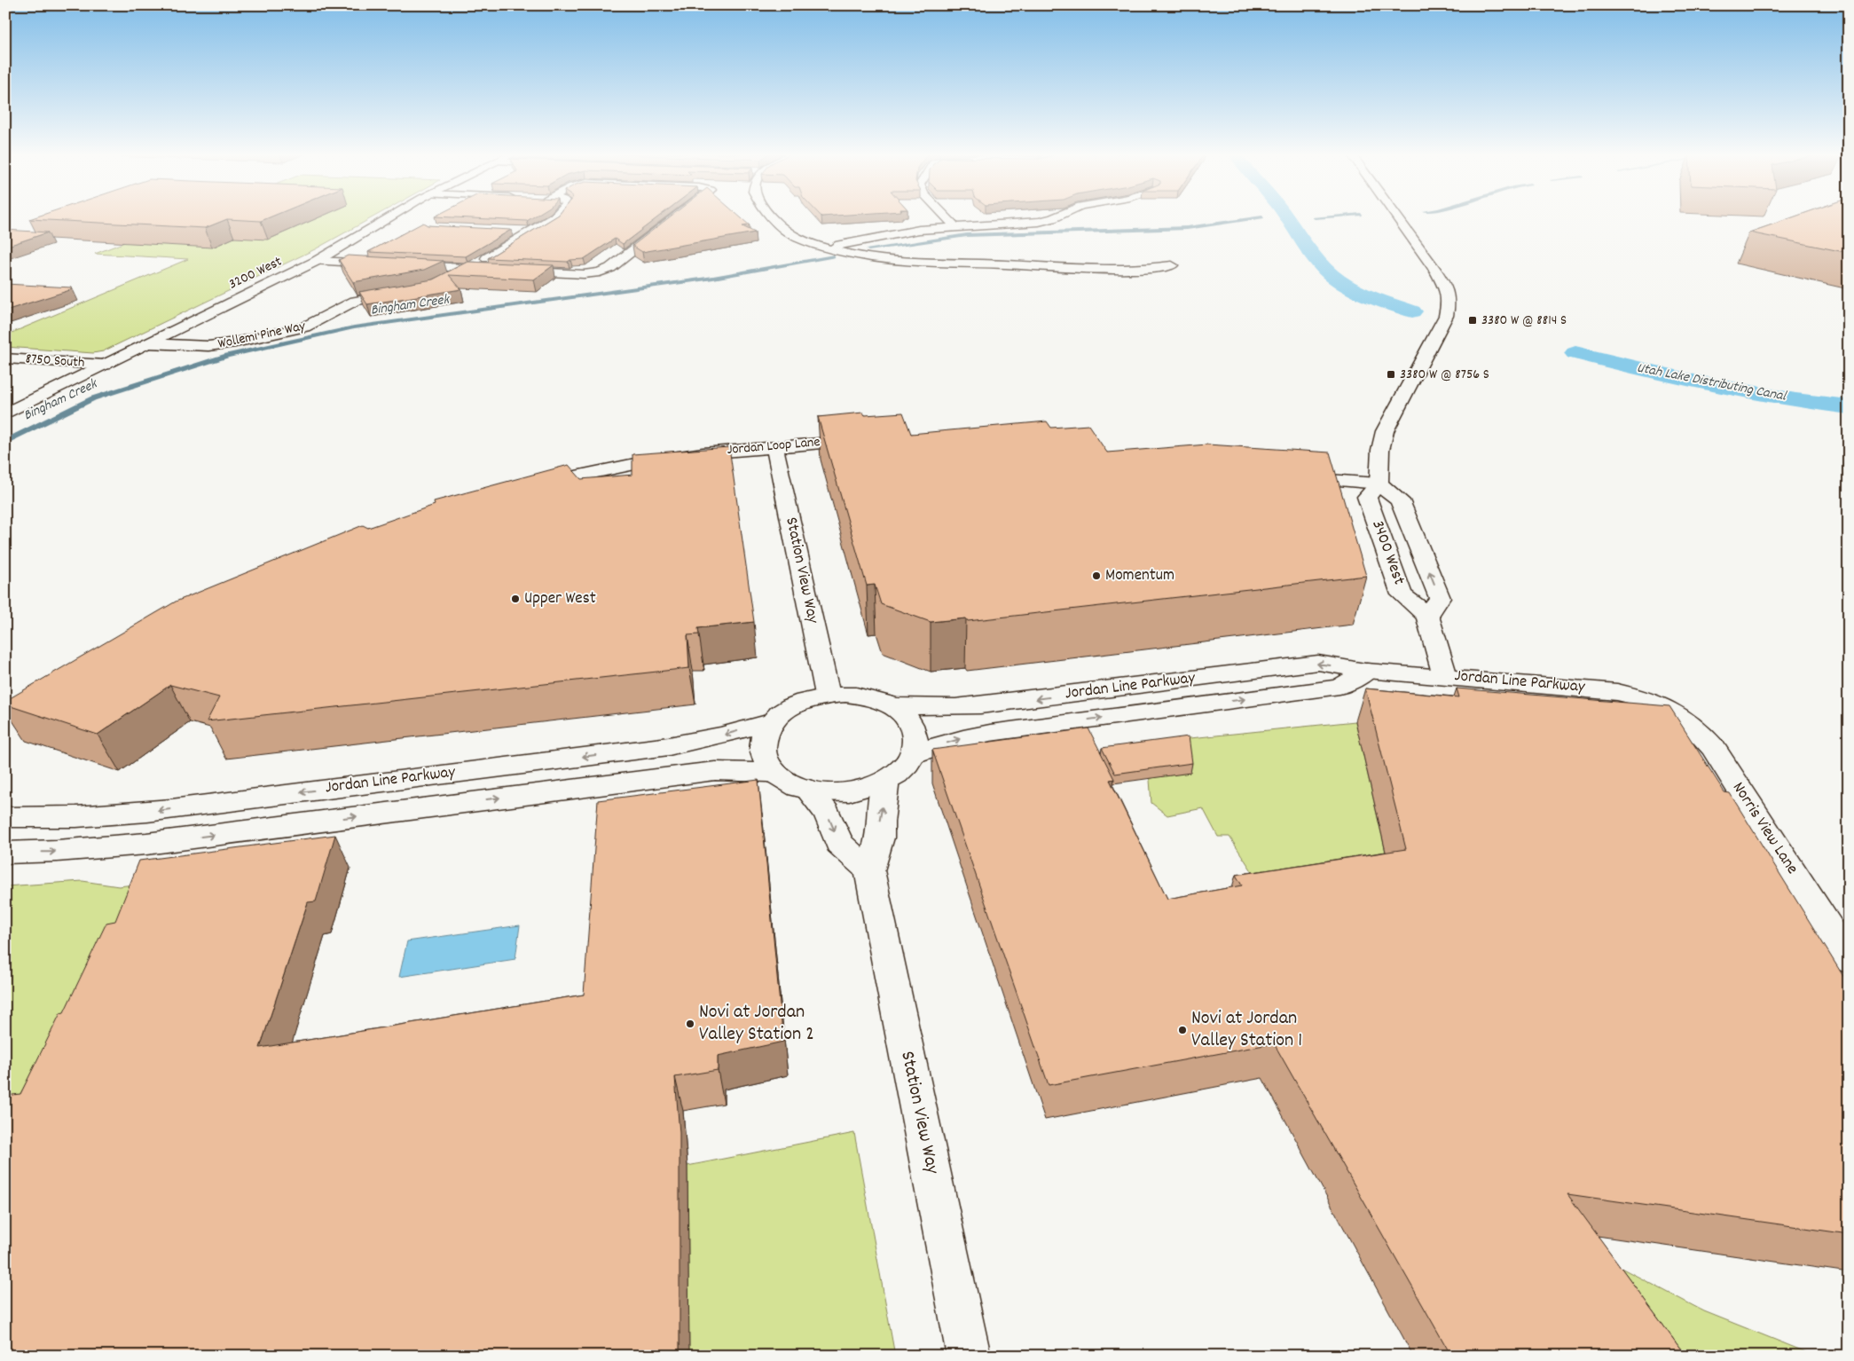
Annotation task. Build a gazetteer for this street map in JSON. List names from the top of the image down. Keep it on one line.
{"streets":{"street":["3200 West","Wollemi Pine Way","8750 South","Jordan Loop Lane","3400 West","Station View Way","Jordan Line Parkway","Norris View Lane"]},"crossings":[["3200 West","Wollemi Pine Way"],["3200 West","8750 South"],["Jordan Loop Lane","Station View Way"],["Station View Way","Jordan Line Parkway"],["Jordan Line Parkway","Norris View Lane"]],"water":["Bingham Creek","Utah Lake Distributing Canal"],"places":{"transit":["3380 W @ 8814 S","3380 W @ 8756 S"],"other":["Momentum","Upper West","Novi at Jordan Valley Station 2","Novi at Jordan Valley Station 1"]}}
